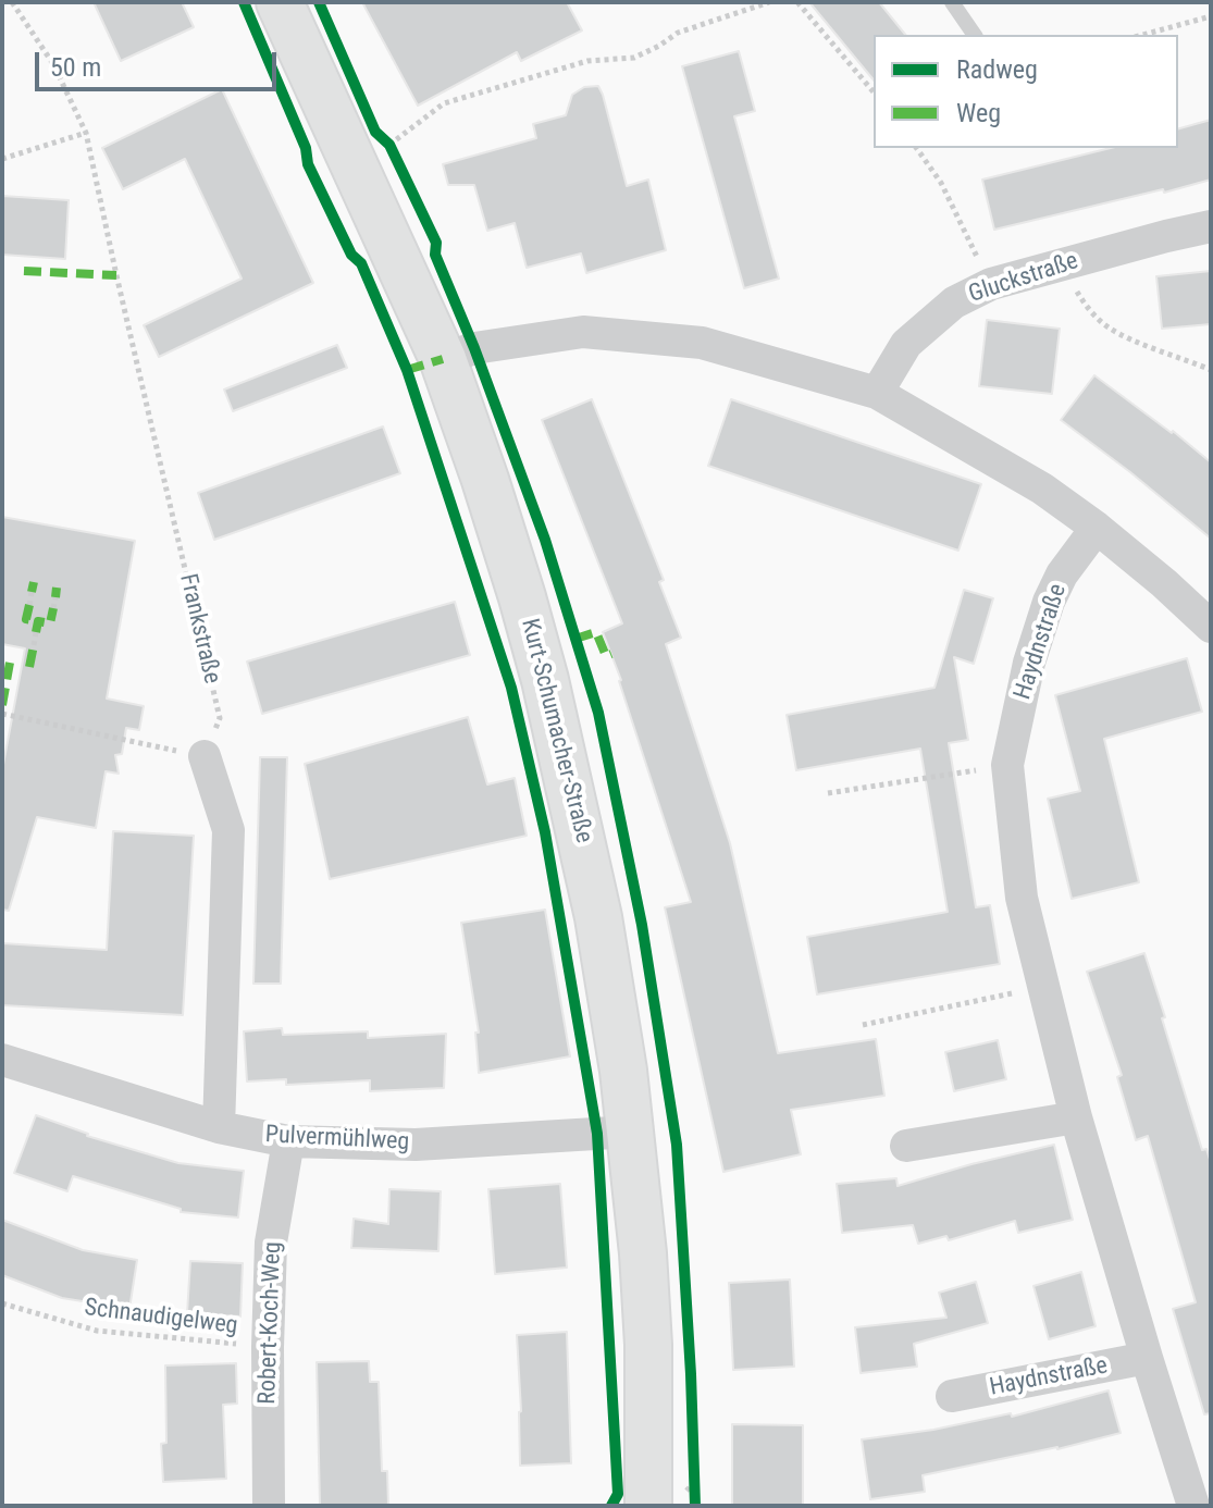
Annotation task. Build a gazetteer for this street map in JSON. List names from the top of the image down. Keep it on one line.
{"streets":{"main road":["Kurt-Schumacher-Straße"],"street":["Gluckstraße","Haydnstraße","Pulvermühlweg","Robert-Koch-Weg"],"path":["Frankstraße","Schnaudigelweg"]},"crossings":[["Kurt-Schumacher-Straße","Pulvermühlweg"],["Pulvermühlweg","Robert-Koch-Weg"],["Schnaudigelweg","Robert-Koch-Weg"]],"legend":["Radweg","Weg"],"scale_bar":"50 m"}
